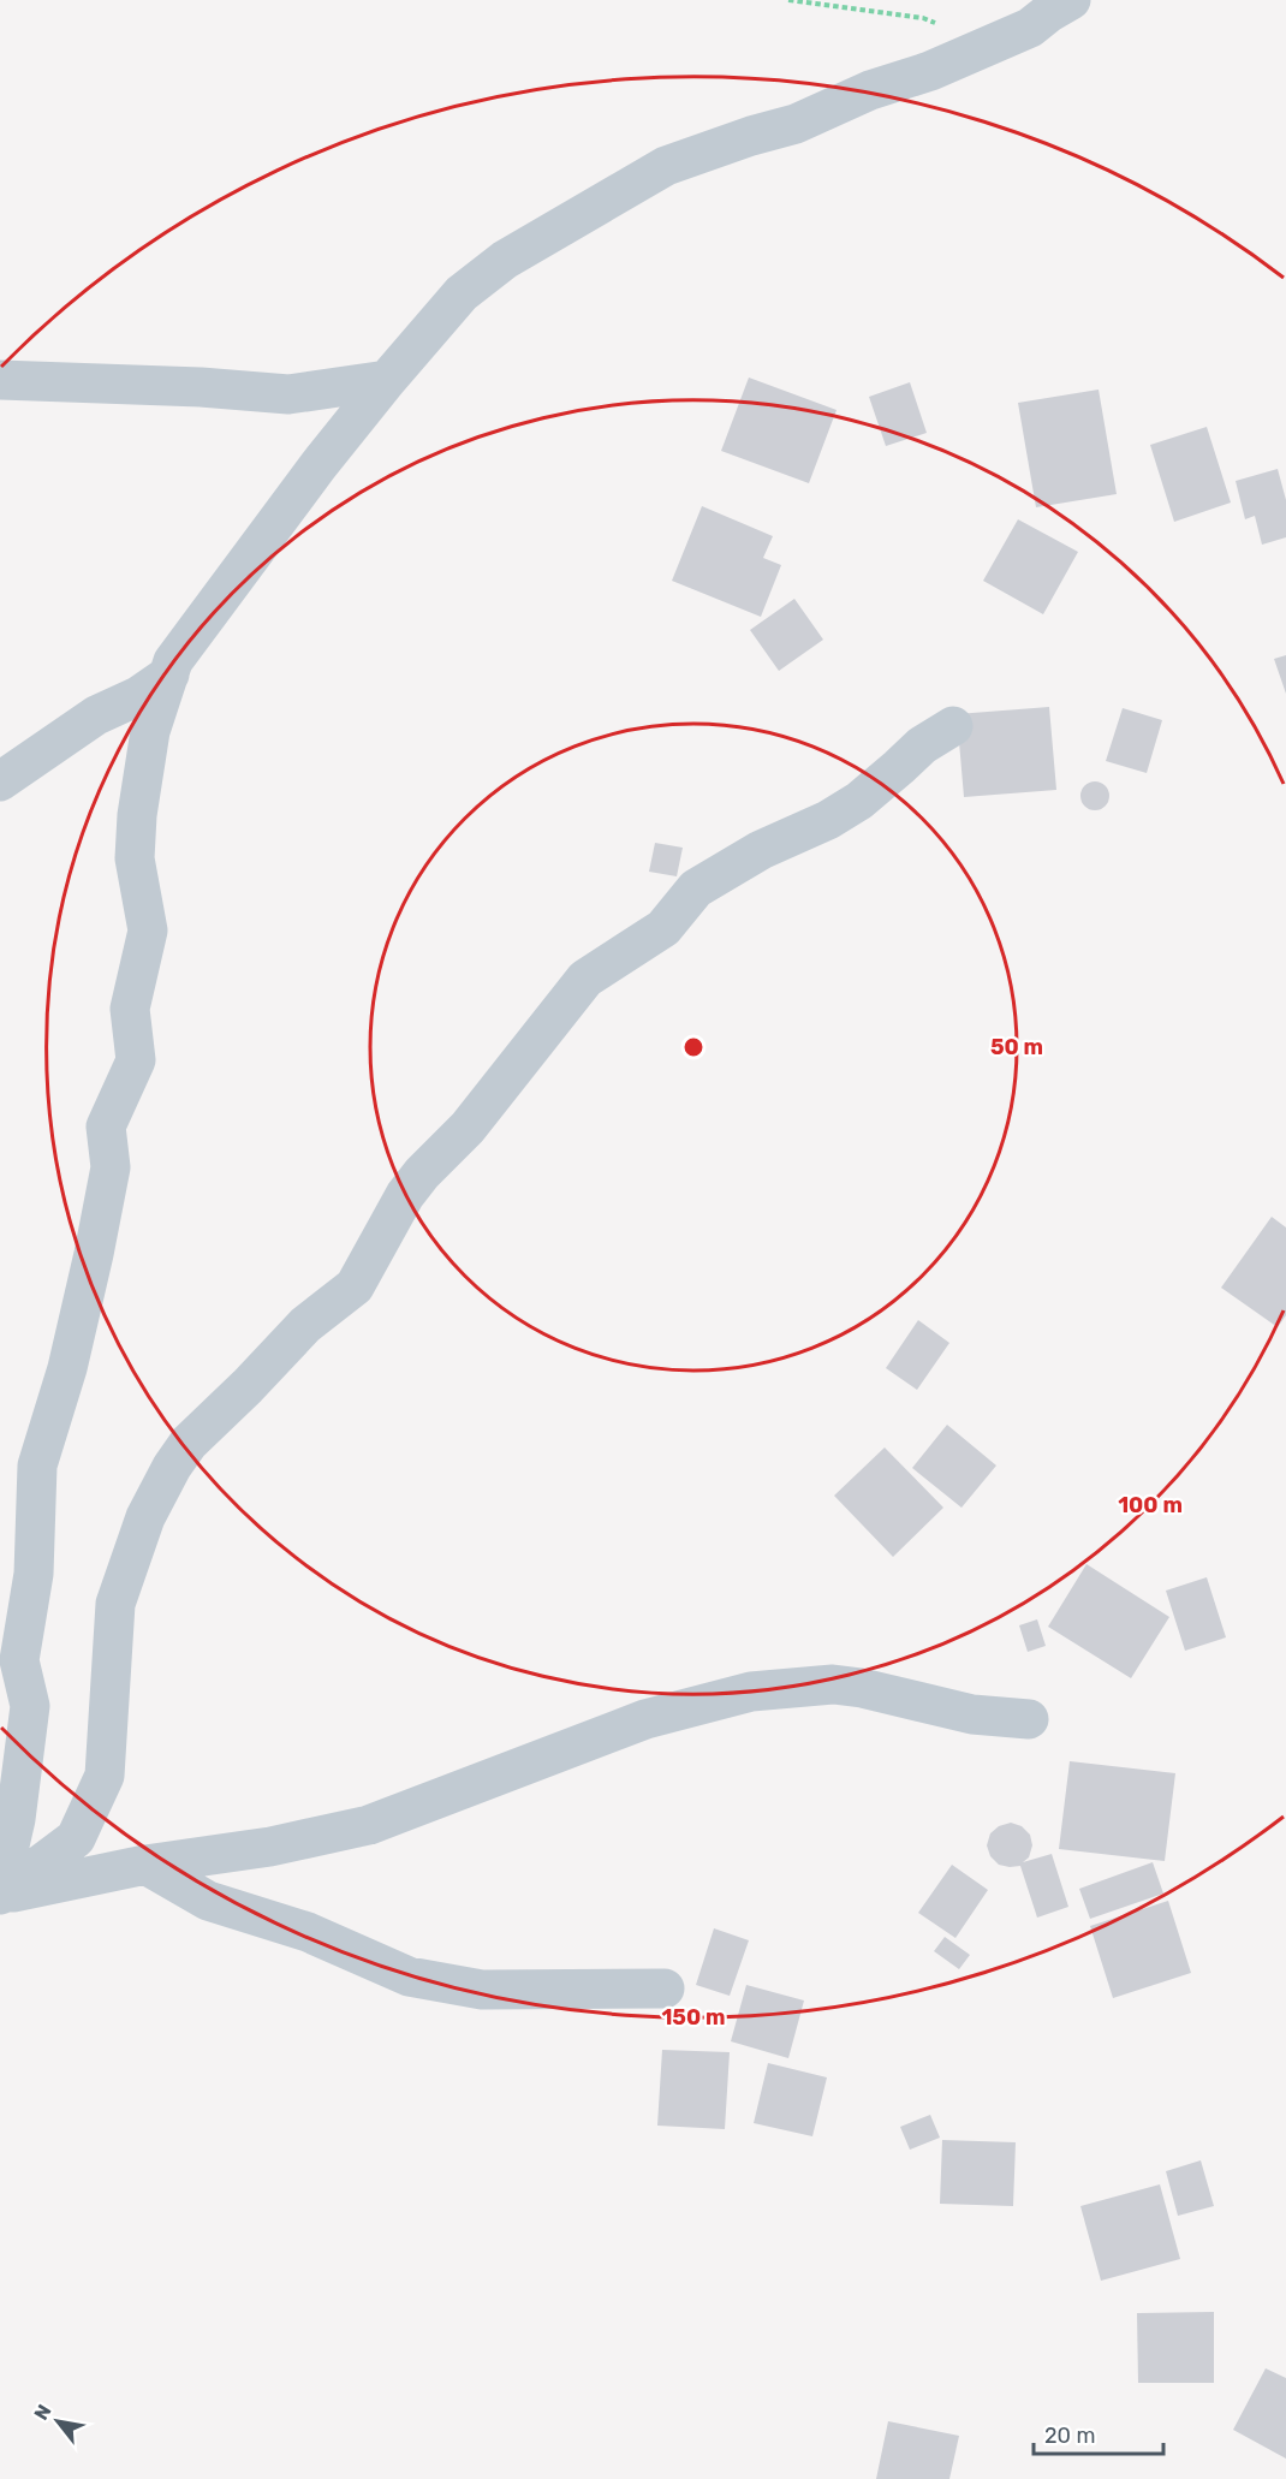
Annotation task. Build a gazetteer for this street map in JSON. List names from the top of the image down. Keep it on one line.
{"scale_bar":"20 m","north":"top left","rings":["50 m","100 m","150 m"]}
